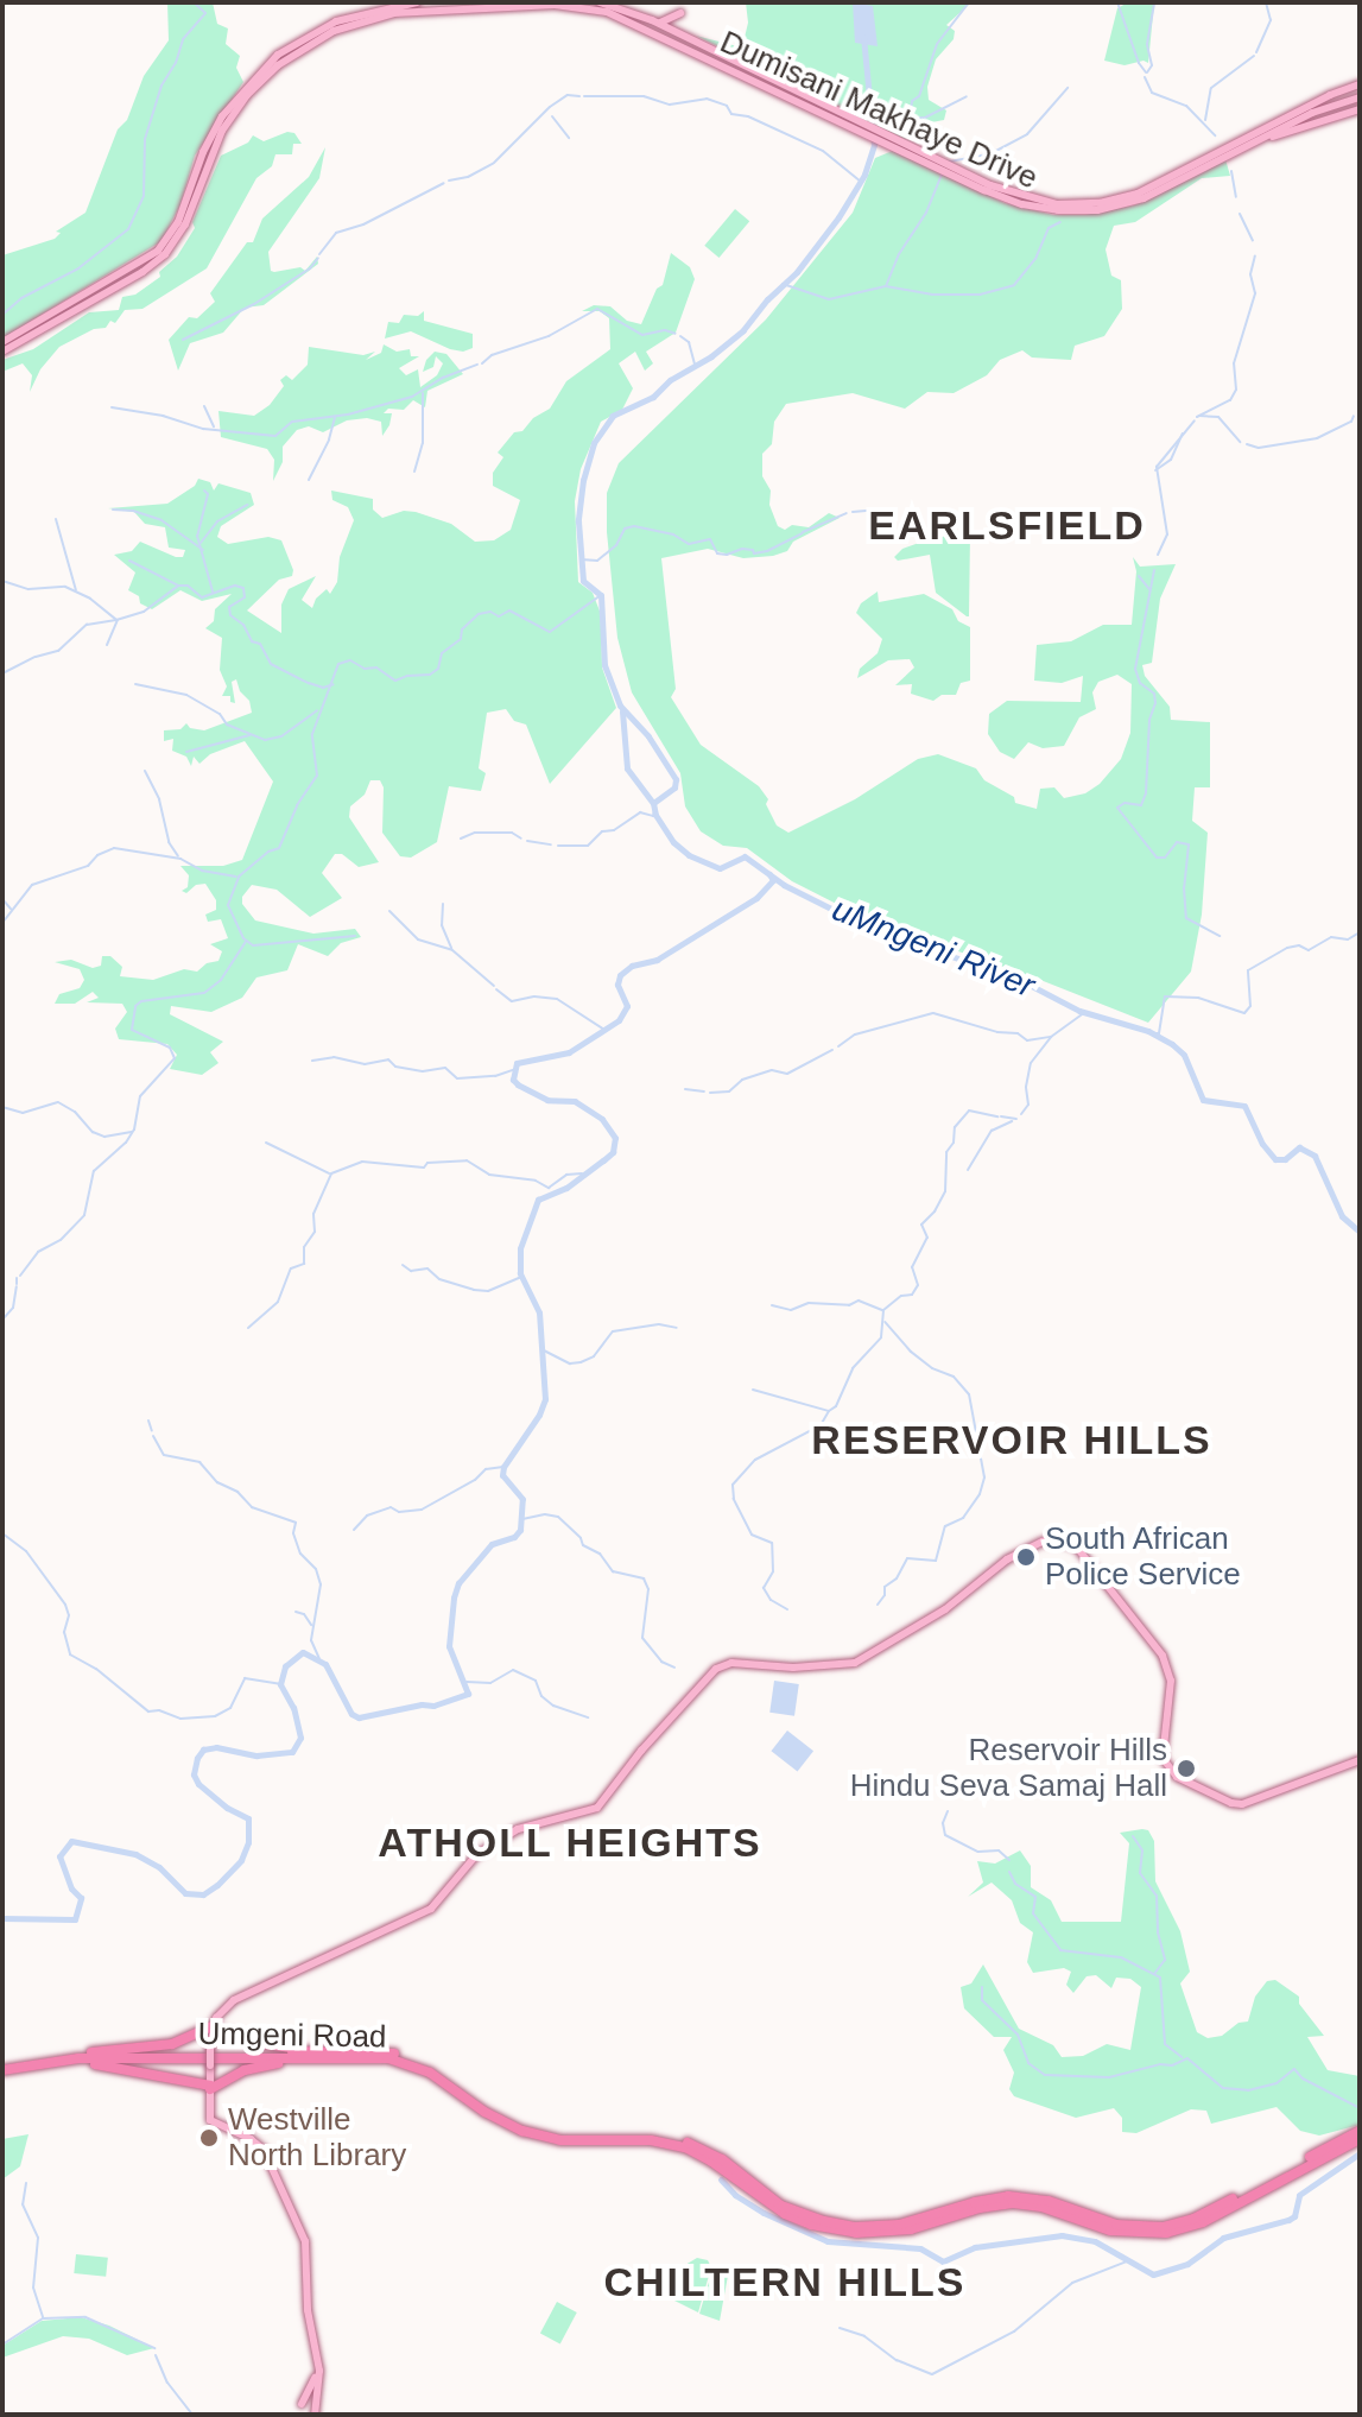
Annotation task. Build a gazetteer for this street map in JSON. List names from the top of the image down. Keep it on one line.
{"streets":{"highway":["Umgeni Road"],"main road":["Dumisani Makhaye Drive"]},"districts":["EARLSFIELD","RESERVOIR HILLS","ATHOLL HEIGHTS","CHILTERN HILLS"],"water":["uMngeni River"],"places":["South African Police Service","Reservoir Hills Hindu Seva Samaj Hall","Westville North Library"]}
